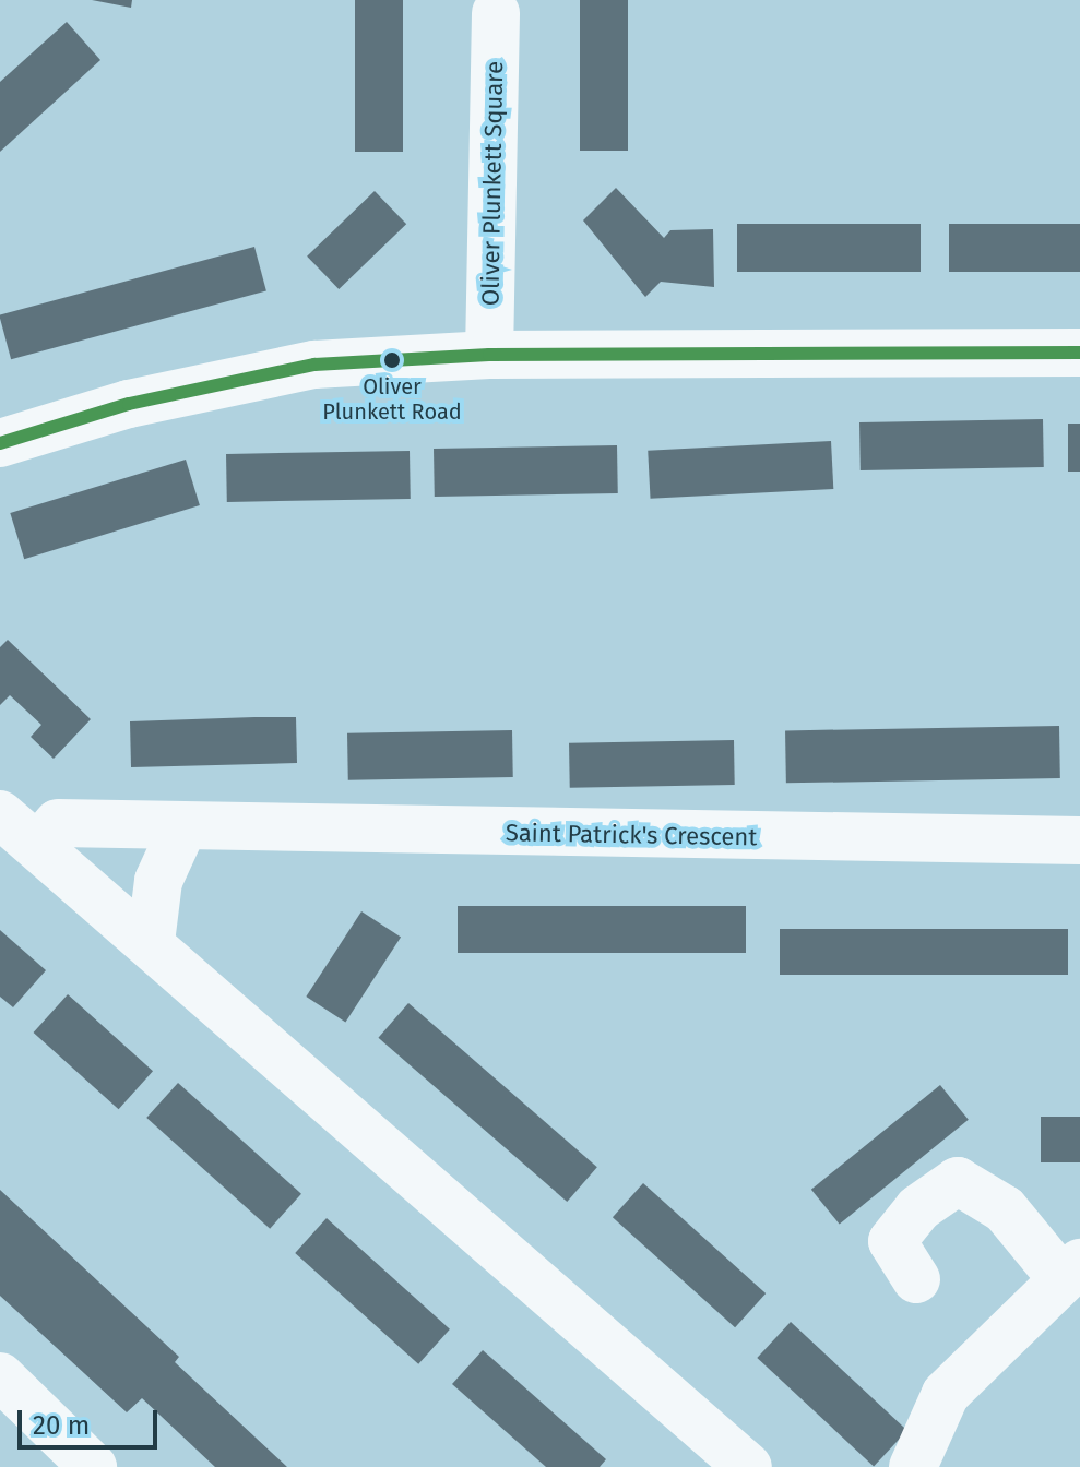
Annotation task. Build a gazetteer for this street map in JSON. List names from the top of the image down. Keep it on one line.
{"streets":{"street":["Oliver Plunkett Square","Saint Patrick's Crescent"]},"places":["Oliver Plunkett Road"],"scale_bar":"20 m"}
